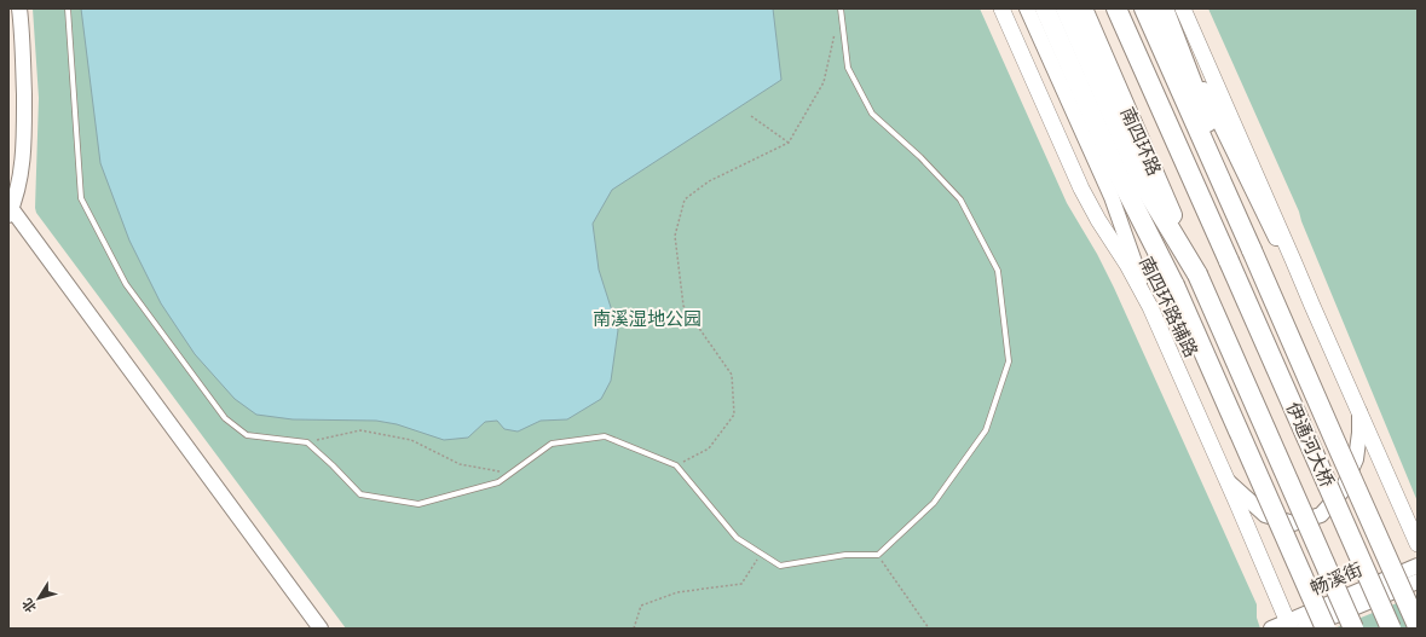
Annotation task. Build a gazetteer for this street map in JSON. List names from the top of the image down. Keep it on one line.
{"streets":{"highway":["南四环路","伊通河大桥"],"main road":["南四环路辅路"],"street":["畅溪街"]},"crossings":[["南四环路","伊通河大桥"],["南四环路辅路","畅溪街"]],"parks":["南溪湿地公园"],"north":"bottom left"}
